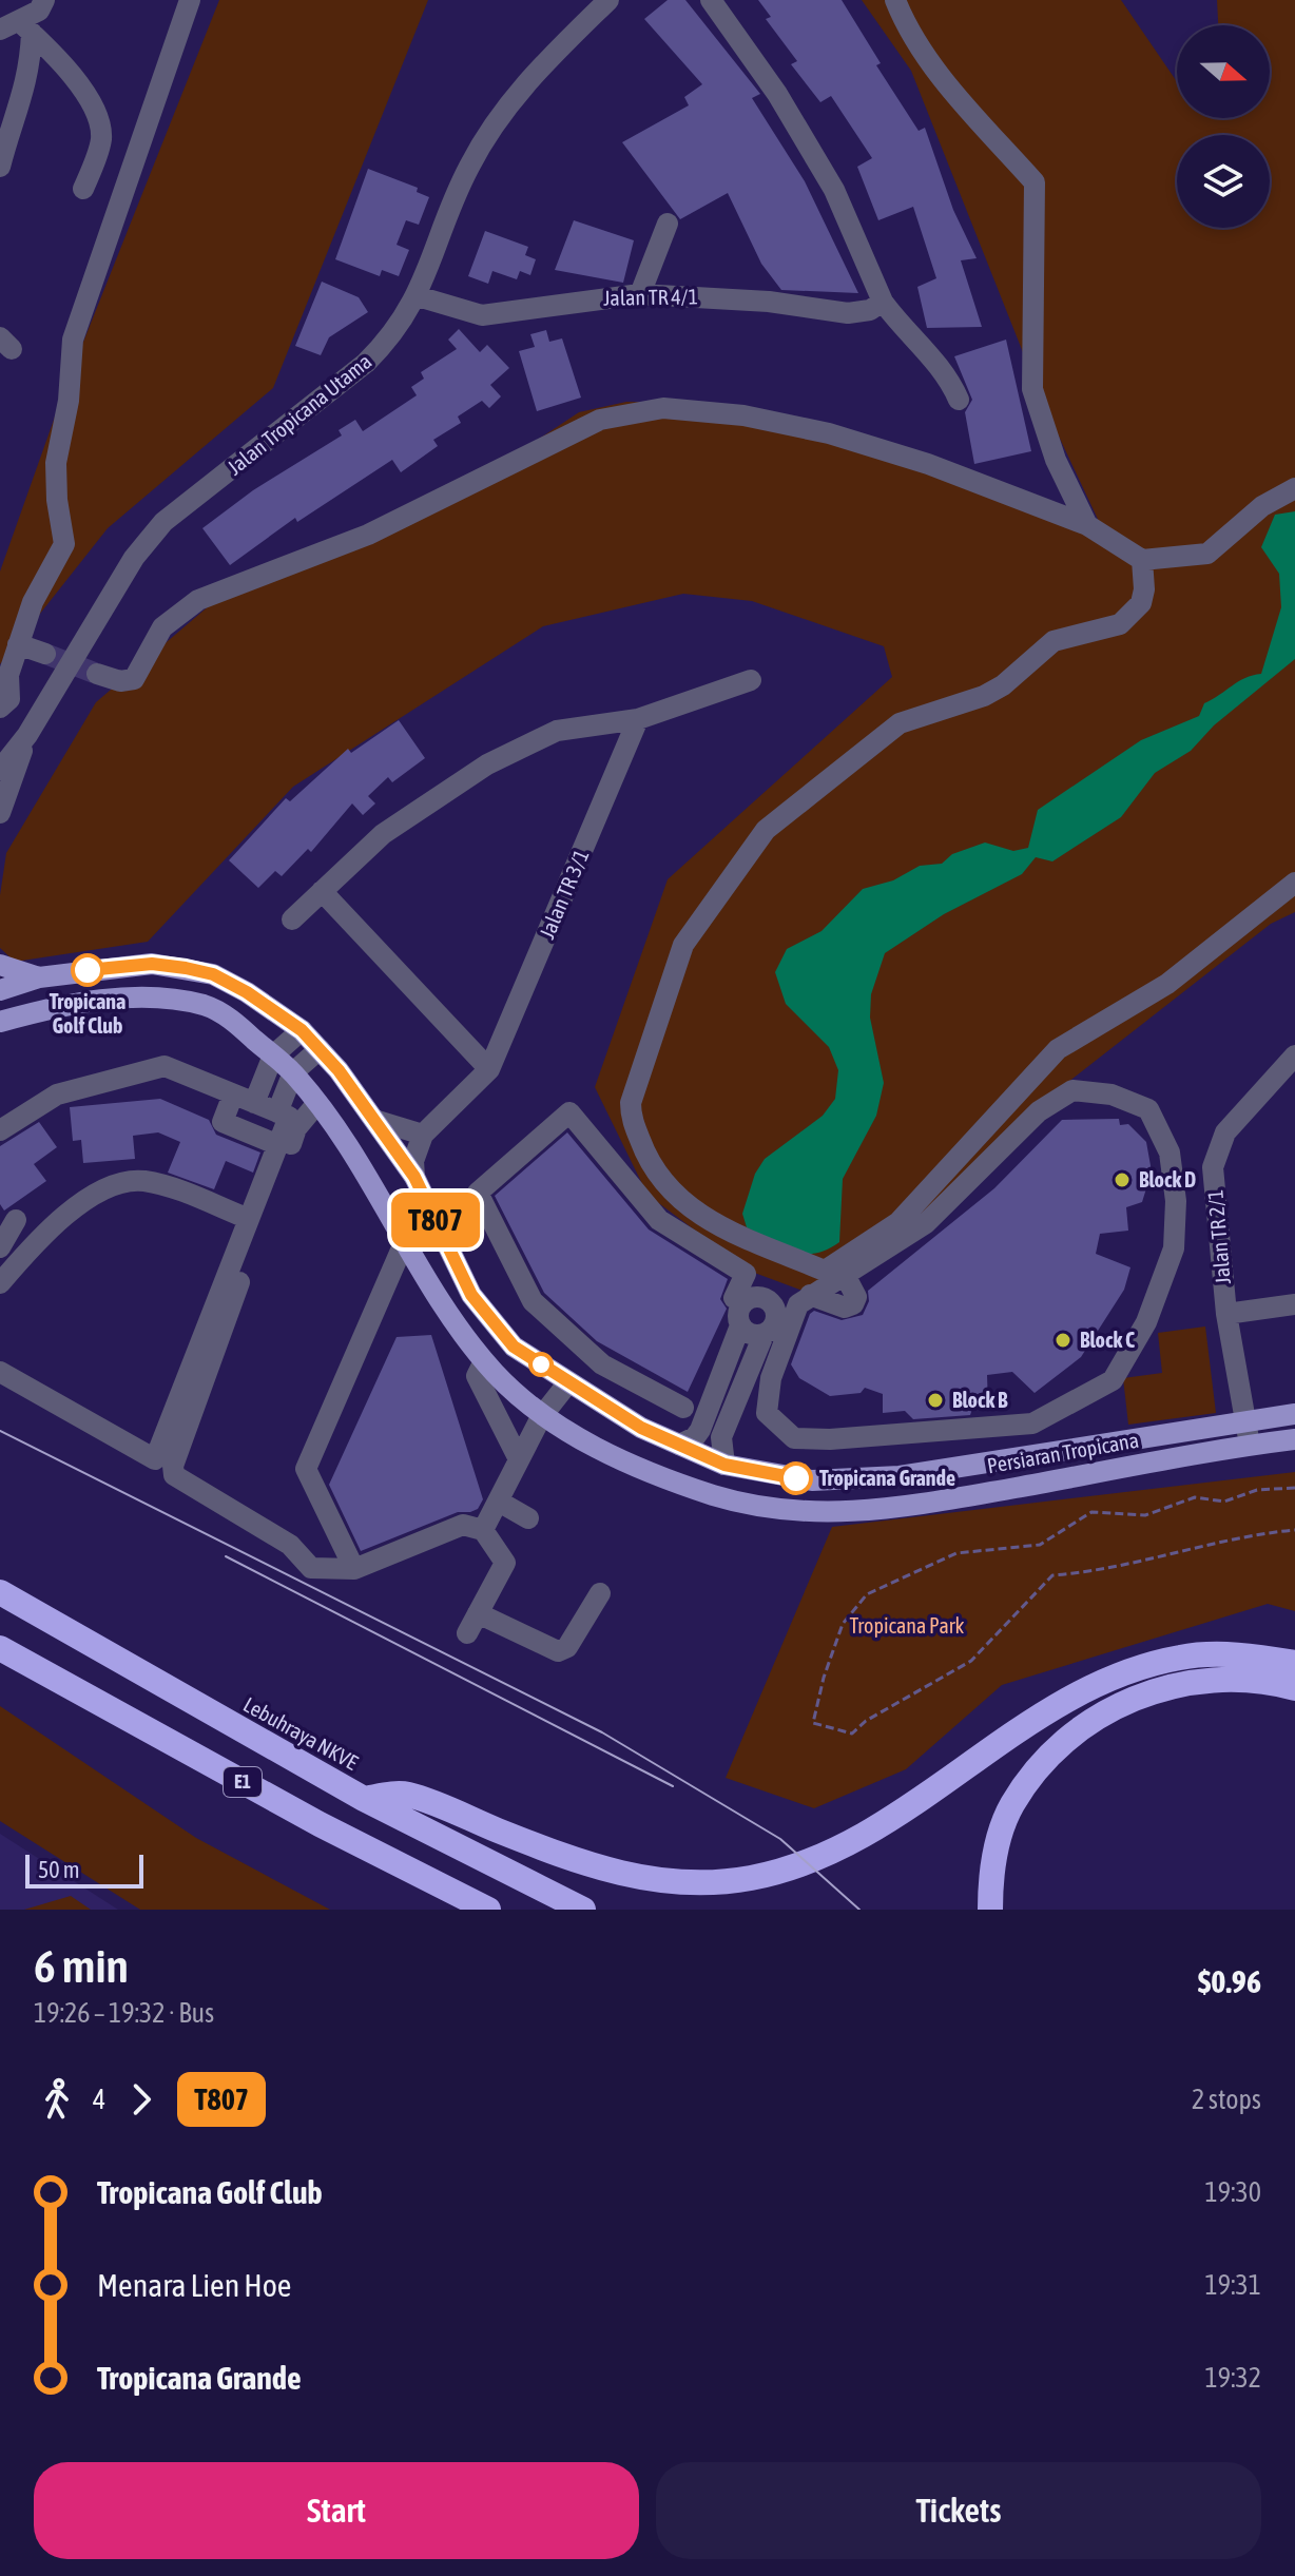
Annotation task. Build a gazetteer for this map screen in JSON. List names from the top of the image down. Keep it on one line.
{"streets":{"highway":["Lebuhraya NKVE","E1"],"main road":["Persiaran Tropicana"],"street":["Jalan TR 4/1","Jalan Tropicana Utama","Jalan TR 3/1","Jalan TR 2/1"]},"crossings":[["Jalan TR 4/1","Jalan Tropicana Utama"],["Jalan TR 2/1","Persiaran Tropicana"]],"parks":["Tropicana Park"],"places":["Tropicana Golf Club","Block D","Block C","Block B","Tropicana Grande"],"lines":["bus line T807"],"scale_bar":"50 m","north":"right","page":{"on_map":"T807","scale":"50 m","heading":["6 min","19:26 – 19:32 · Bus","$0.96"],"legs":["4","T807","2 stops"],"list":[{"name":"Tropicana Golf Club","value":"19:30"},{"name":"Menara Lien Hoe","value":"19:31"},{"name":"Tropicana Grande","value":"19:32"}],"buttons":["Start","Tickets"]}}
